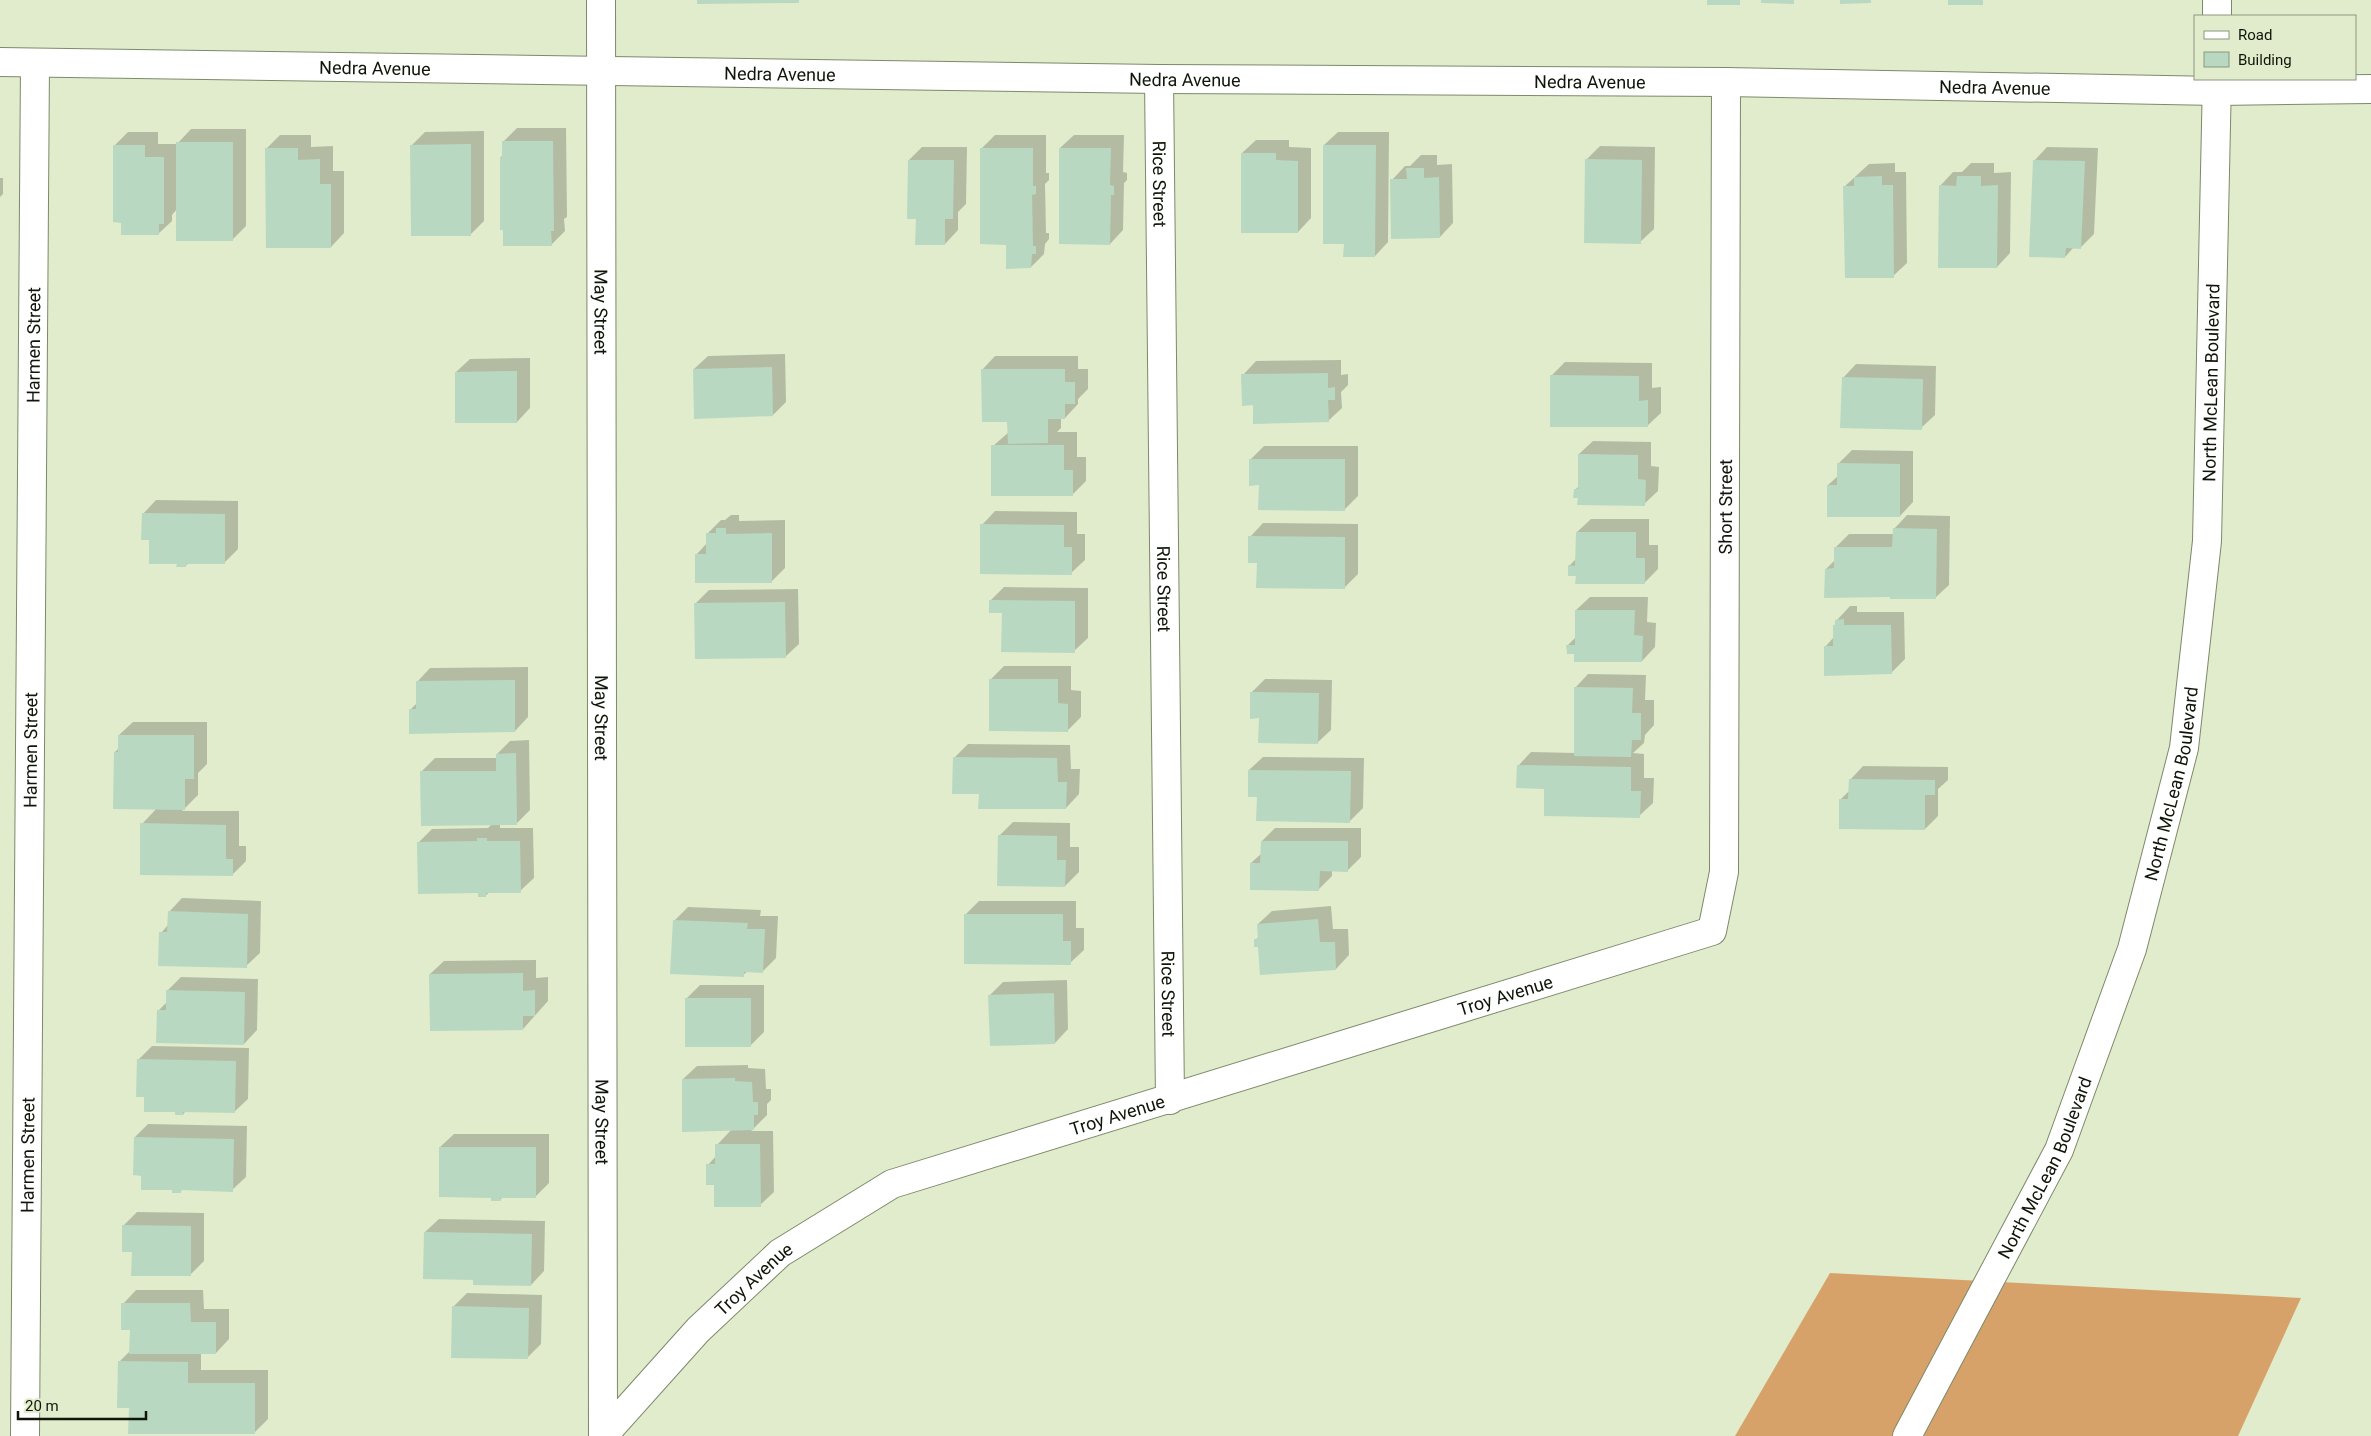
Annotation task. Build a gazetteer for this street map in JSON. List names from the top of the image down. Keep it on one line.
{"streets":{"street":["Nedra Avenue","Rice Street","May Street","Harmen Street","North McLean Boulevard","Short Street","Troy Avenue"]},"crossings":[["Nedra Avenue","Rice Street"],["Nedra Avenue","May Street"],["Nedra Avenue","Harmen Street"],["Nedra Avenue","North McLean Boulevard"],["Nedra Avenue","Short Street"],["Rice Street","Troy Avenue"],["May Street","Troy Avenue"],["Short Street","Troy Avenue"]],"legend":["Road","Building"],"scale_bar":"20 m"}
